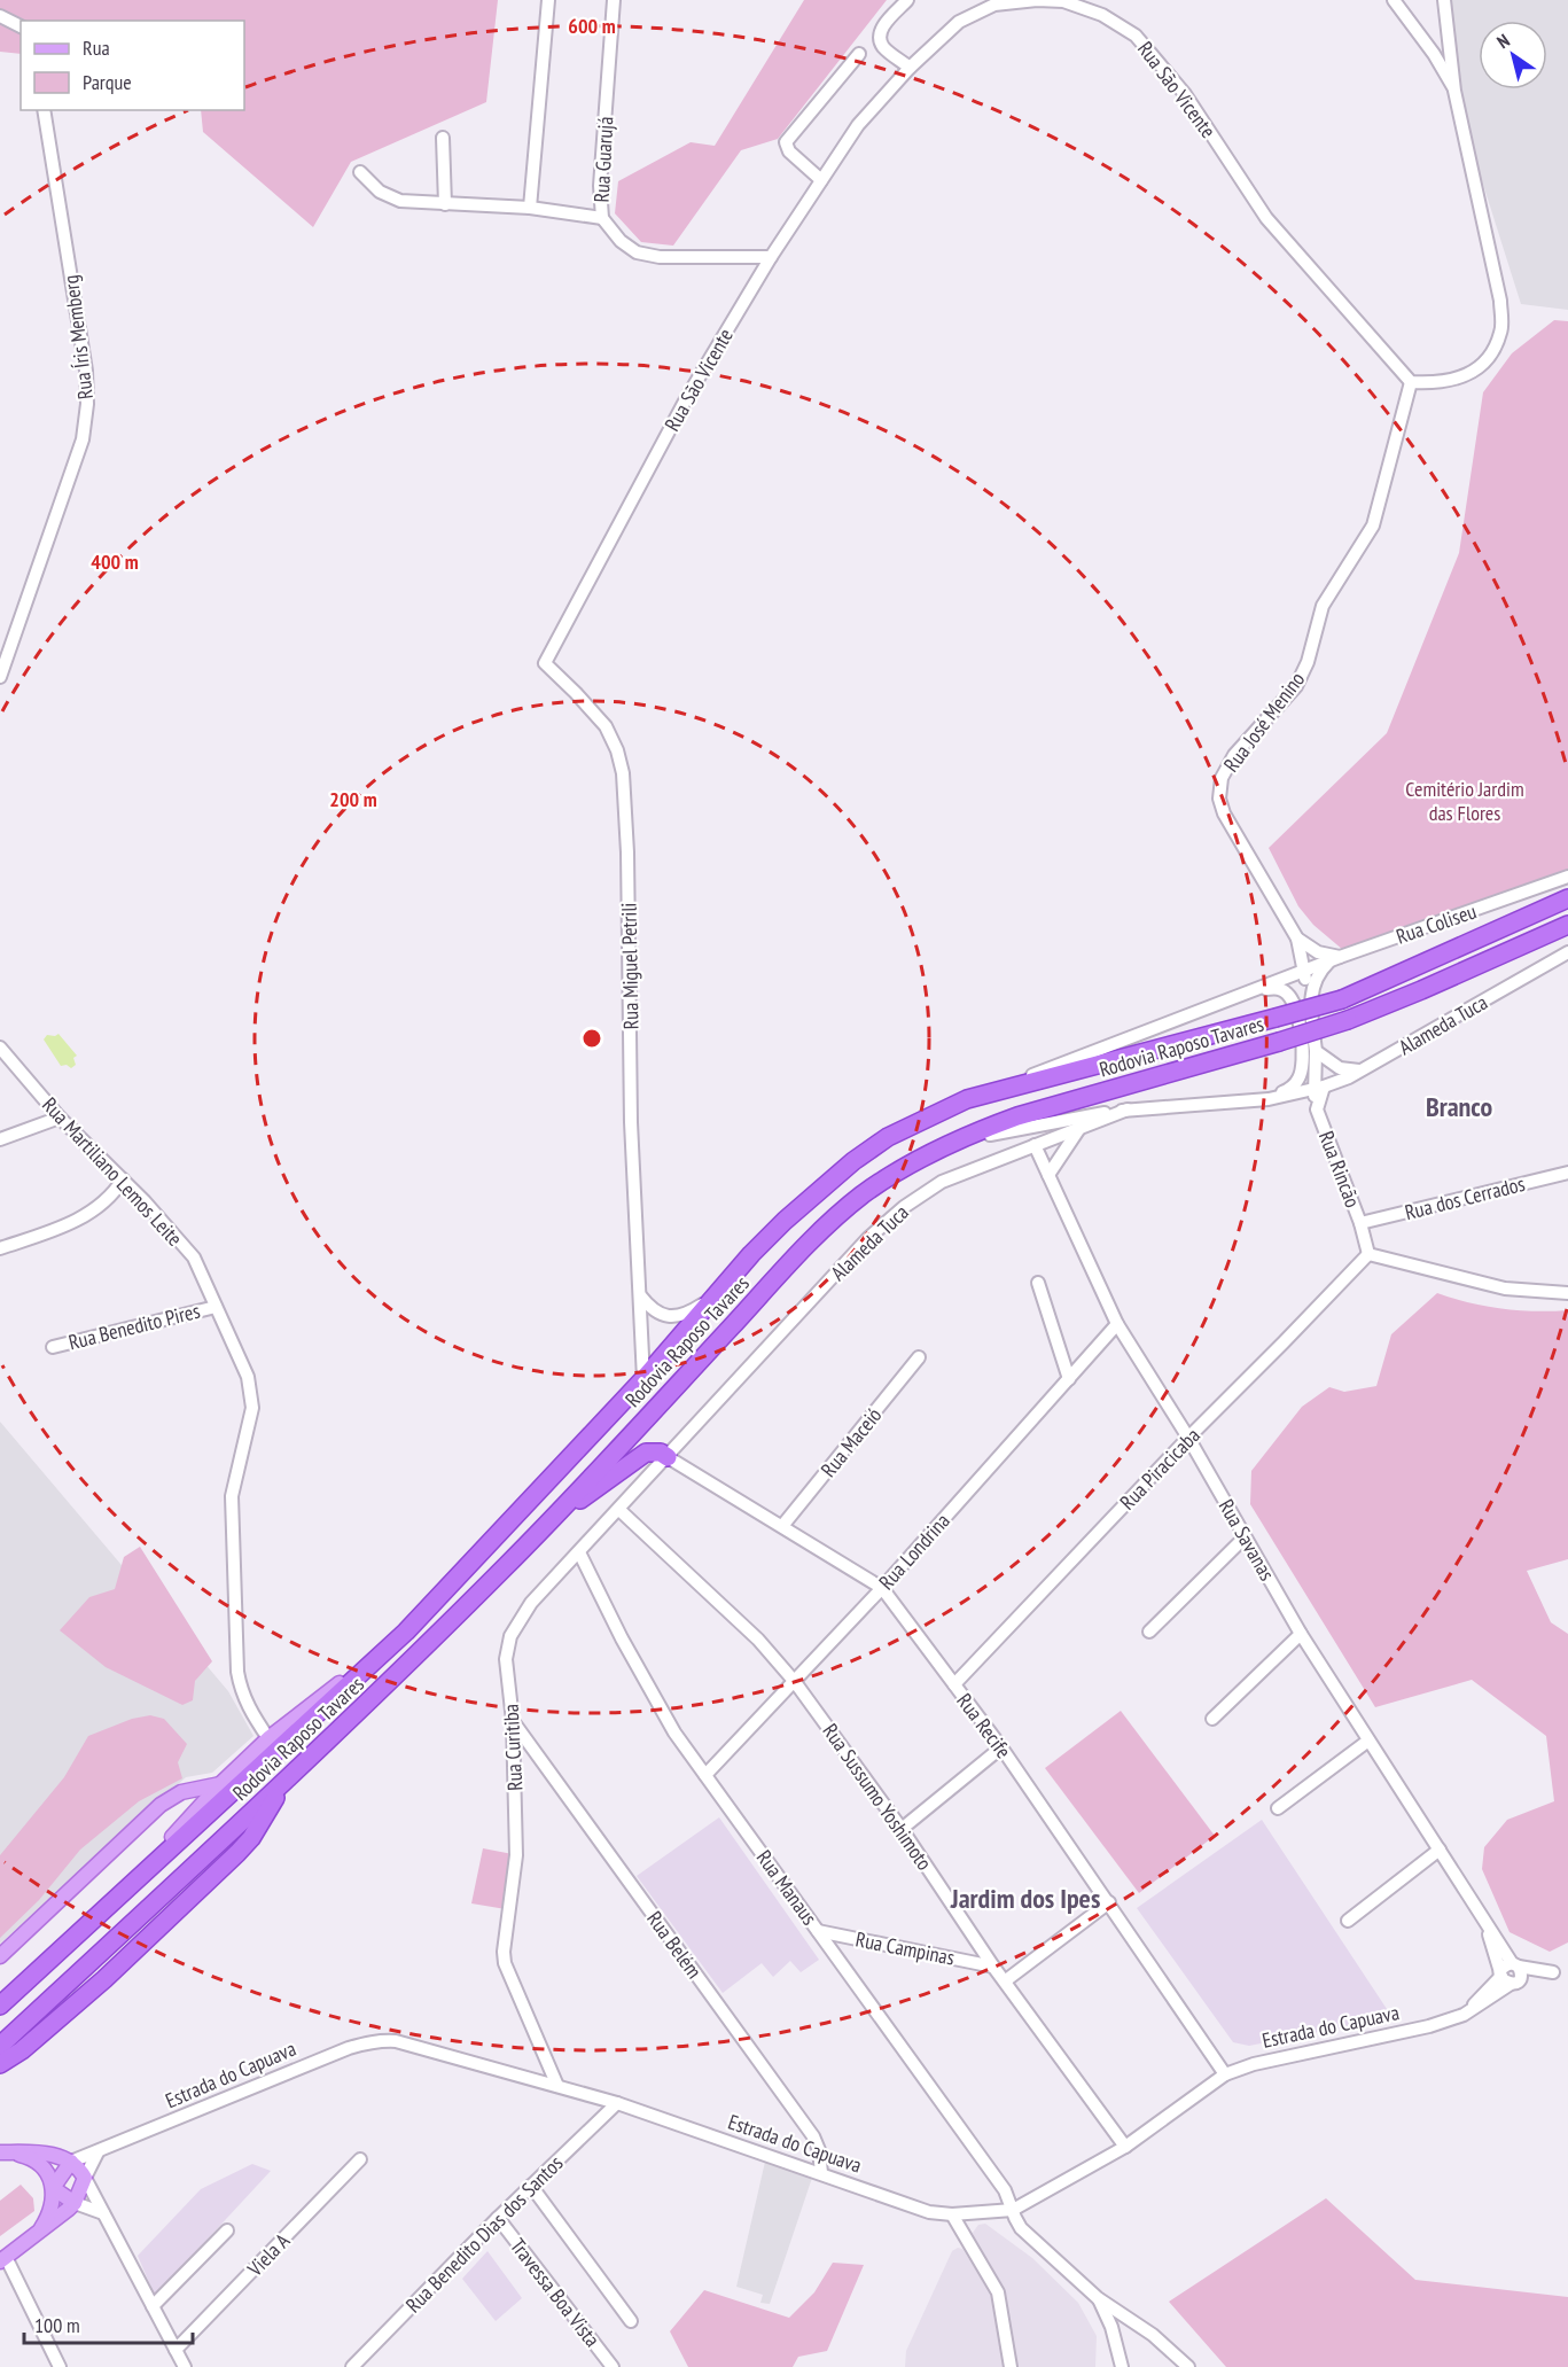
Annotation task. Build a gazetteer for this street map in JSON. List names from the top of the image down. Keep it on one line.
{"streets":{"highway":["Rodovia Raposo Tavares"],"street":["Rua São Vicente","Rua Guarujá","Rua Íris Memberg","Rua José Menino","Rua Coliseu","Rua Miguel Petrili","Alameda Tuca","Rua Rincão","Rua Martiliano Lemos Leite","Rua dos Cerrados","Rua Benedito Pires","Rua Maceió","Rua Piracicaba","Rua Savanas","Rua Londrina","Rua Recife","Rua Curitiba","Rua Sussumo Yoshimoto","Rua Manaus","Rua Belém","Rua Campinas","Estrada do Capuava","Rua Benedito Dias dos Santos","Viela A","Travessa Boa Vista"]},"crossings":[["Rua São Vicente","Rua Guarujá"],["Rua São Vicente","Rua José Menino"],["Rua São Vicente","Rua Miguel Petrili"],["Rua José Menino","Rua Coliseu"],["Rua José Menino","Alameda Tuca"],["Rua Coliseu","Rodovia Raposo Tavares"],["Rua Miguel Petrili","Rodovia Raposo Tavares"],["Alameda Tuca","Rodovia Raposo Tavares"],["Alameda Tuca","Rua Savanas"],["Alameda Tuca","Rua Recife"],["Alameda Tuca","Rua Curitiba"],["Rua Rincão","Rua dos Cerrados"],["Rua Rincão","Rua Piracicaba"],["Rua Martiliano Lemos Leite","Rua Benedito Pires"],["Rua Maceió","Rua Recife"],["Rua Piracicaba","Rua Savanas"],["Rua Piracicaba","Rua Recife"],["Rua Savanas","Rua Londrina"],["Rua Savanas","Estrada do Capuava"],["Rua Londrina","Rua Recife"],["Rua Londrina","Rua Sussumo Yoshimoto"],["Rua Londrina","Rua Manaus"],["Rua Recife","Rua Curitiba"],["Rua Recife","Estrada do Capuava"],["Rua Curitiba","Rua Sussumo Yoshimoto"],["Rua Curitiba","Rua Manaus"],["Rua Curitiba","Rua Belém"],["Rua Curitiba","Estrada do Capuava"],["Rua Sussumo Yoshimoto","Rua Campinas"],["Rua Sussumo Yoshimoto","Estrada do Capuava"],["Rua Manaus","Rua Campinas"],["Rua Manaus","Estrada do Capuava"],["Rua Belém","Estrada do Capuava"],["Estrada do Capuava","Rua Benedito Dias dos Santos"],["Rua Benedito Dias dos Santos","Travessa Boa Vista"]],"districts":["Branco","Jardim dos Ipes"],"parks":["Cemitério Jardim das Flores"],"legend":["Rua","Parque"],"scale_bar":"100 m","north":"top left","rings":["600 m","400 m","200 m"]}
